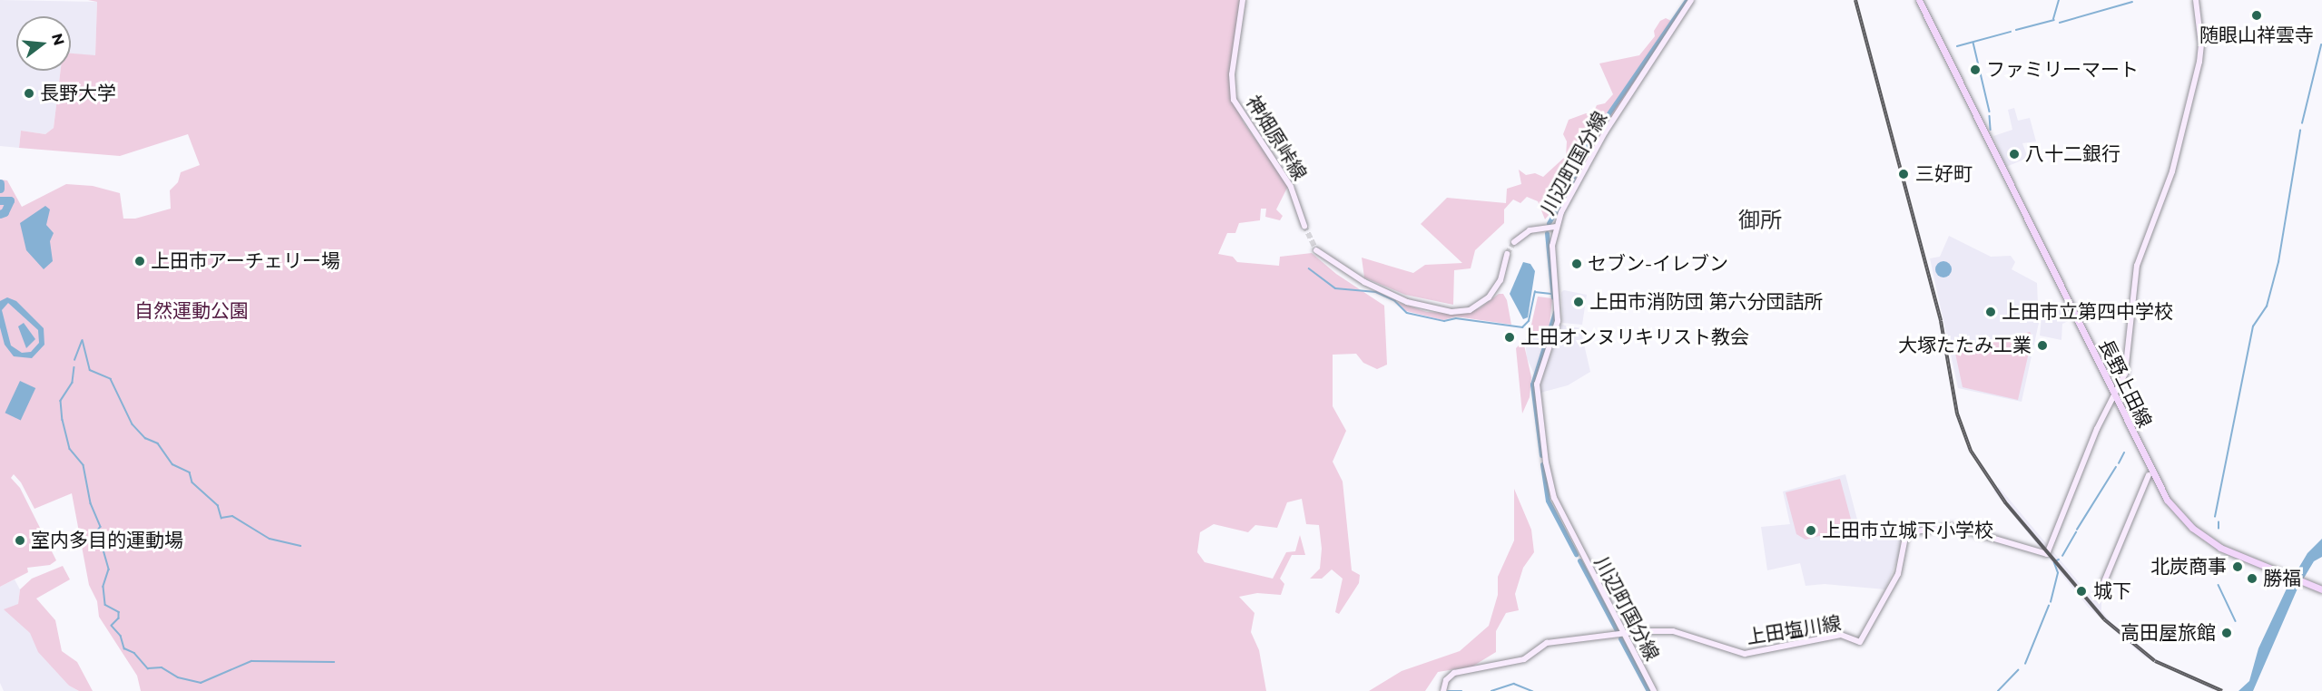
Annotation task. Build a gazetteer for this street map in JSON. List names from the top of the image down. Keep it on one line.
{"streets":{"main road":["長野上田線"],"street":["神畑原峠線","川辺町国分線","上田塩川線"]},"crossings":[["川辺町国分線","上田塩川線"],["長野上田線","上田塩川線"]],"districts":["御所"],"parks":["自然運動公園"],"places":["随眼山祥雲寺","ファミリーマート","長野大学","八十二銀行","三好町","上田市アーチェリー場","セブン-イレブン","上田市消防団 第六分団詰所","上田市立第四中学校","上田オンヌリキリスト教会","大塚たたみ工業","上田市立城下小学校","室内多目的運動場","北炭商事","勝福","城下","高田屋旅館"],"north":"right"}
